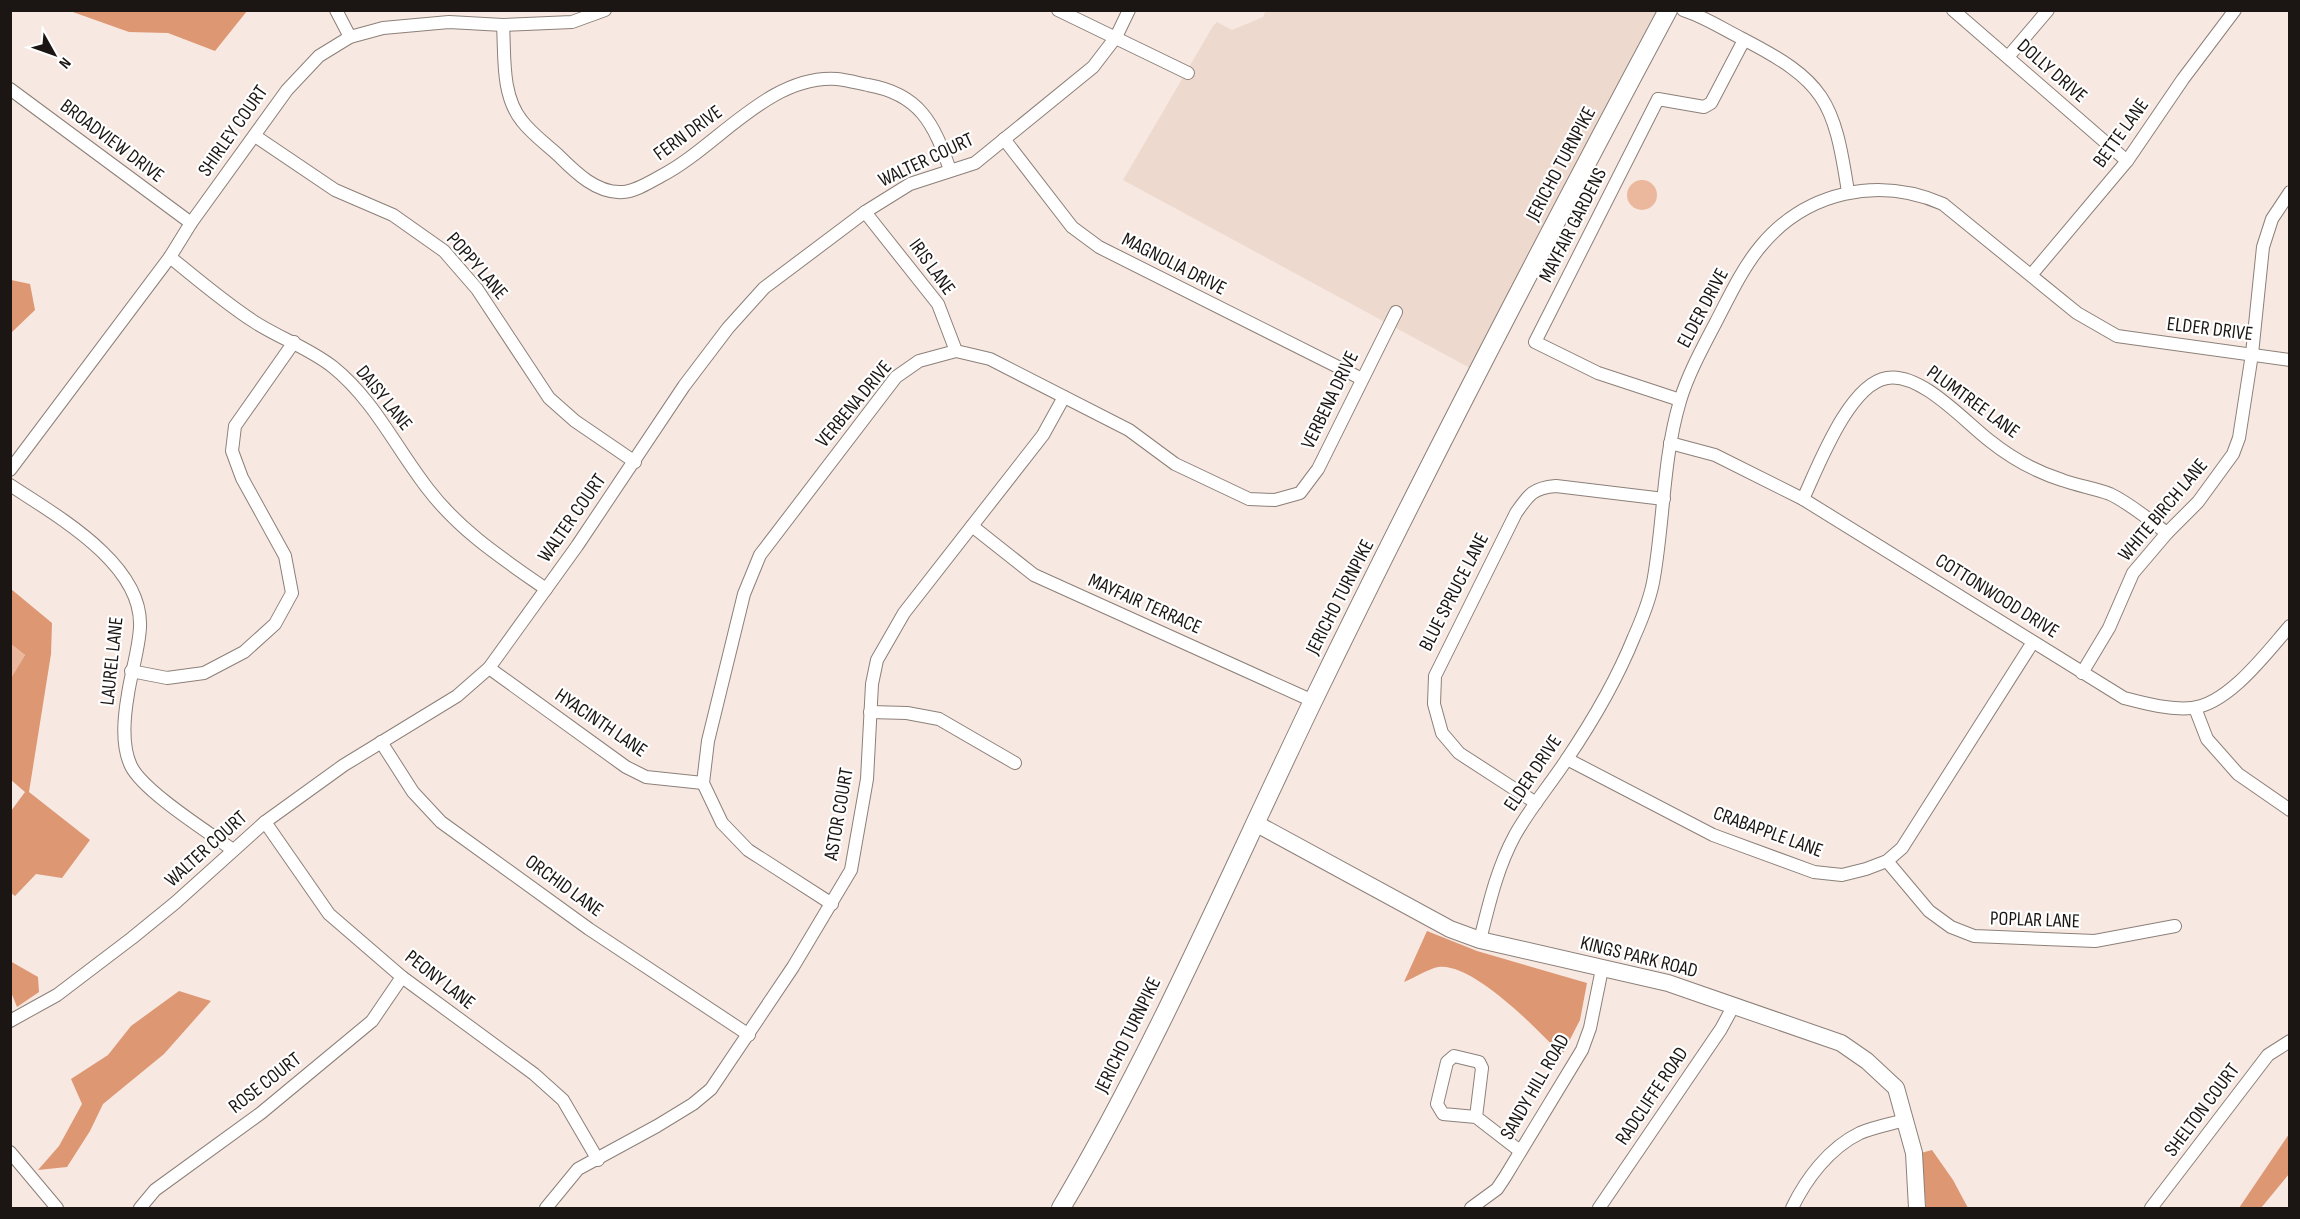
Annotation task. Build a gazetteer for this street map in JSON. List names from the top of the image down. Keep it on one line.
{"streets":{"main road":["JERICHO TURNPIKE"],"street":["DOLLY DRIVE","SHIRLEY COURT","FERN DRIVE","BETTE LANE","BROADVIEW DRIVE","WALTER COURT","MAYFAIR GARDENS","MAGNOLIA DRIVE","POPPY LANE","IRIS LANE","ELDER DRIVE","DAISY LANE","VERBENA DRIVE","PLUMTREE LANE","WHITE BIRCH LANE","BLUE SPRUCE LANE","COTTONWOOD DRIVE","MAYFAIR TERRACE","LAUREL LANE","HYACINTH LANE","ASTOR COURT","CRABAPPLE LANE","ORCHID LANE","POPLAR LANE","KINGS PARK ROAD","PEONY LANE","ROSE COURT","SANDY HILL ROAD","RADCLIFFE ROAD","SHELTON COURT"]},"crossings":[["DOLLY DRIVE","BETTE LANE"],["SHIRLEY COURT","FERN DRIVE"],["SHIRLEY COURT","BROADVIEW DRIVE"],["SHIRLEY COURT","POPPY LANE"],["SHIRLEY COURT","DAISY LANE"],["FERN DRIVE","WALTER COURT"],["BETTE LANE","ELDER DRIVE"],["WALTER COURT","MAGNOLIA DRIVE"],["WALTER COURT","POPPY LANE"],["WALTER COURT","IRIS LANE"],["WALTER COURT","DAISY LANE"],["WALTER COURT","LAUREL LANE"],["WALTER COURT","HYACINTH LANE"],["WALTER COURT","ORCHID LANE"],["WALTER COURT","PEONY LANE"],["JERICHO TURNPIKE","MAYFAIR TERRACE"],["JERICHO TURNPIKE","KINGS PARK ROAD"],["MAYFAIR GARDENS","ELDER DRIVE"],["MAGNOLIA DRIVE","VERBENA DRIVE"],["IRIS LANE","VERBENA DRIVE"],["ELDER DRIVE","WHITE BIRCH LANE"],["ELDER DRIVE","BLUE SPRUCE LANE"],["ELDER DRIVE","COTTONWOOD DRIVE"],["ELDER DRIVE","CRABAPPLE LANE"],["ELDER DRIVE","KINGS PARK ROAD"],["VERBENA DRIVE","HYACINTH LANE"],["VERBENA DRIVE","ASTOR COURT"],["PLUMTREE LANE","WHITE BIRCH LANE"],["PLUMTREE LANE","COTTONWOOD DRIVE"],["WHITE BIRCH LANE","COTTONWOOD DRIVE"],["COTTONWOOD DRIVE","CRABAPPLE LANE"],["MAYFAIR TERRACE","ASTOR COURT"],["ASTOR COURT","ORCHID LANE"],["ASTOR COURT","PEONY LANE"],["CRABAPPLE LANE","POPLAR LANE"],["KINGS PARK ROAD","SANDY HILL ROAD"],["KINGS PARK ROAD","RADCLIFFE ROAD"],["PEONY LANE","ROSE COURT"]],"north":"bottom right"}
